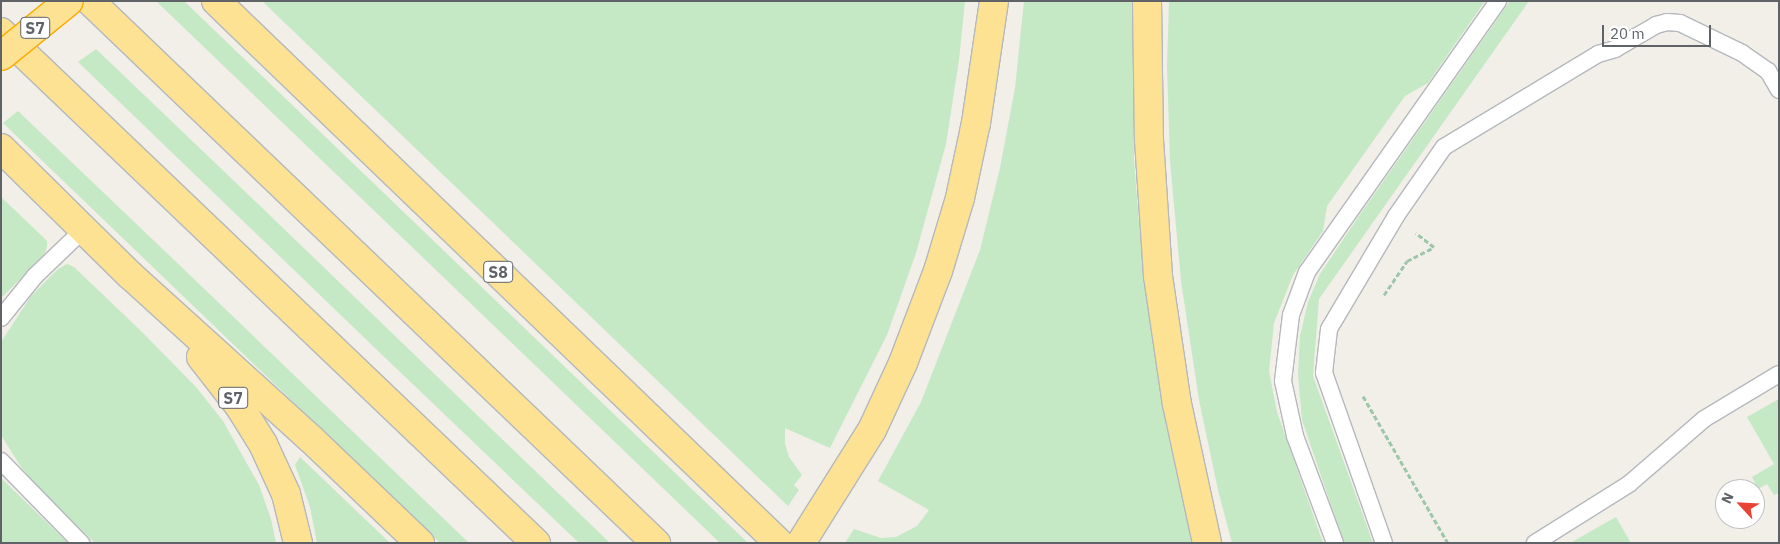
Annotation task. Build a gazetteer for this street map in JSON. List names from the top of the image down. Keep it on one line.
{"streets":{"highway":["S7","S8"]},"scale_bar":"20 m","north":"top left"}
